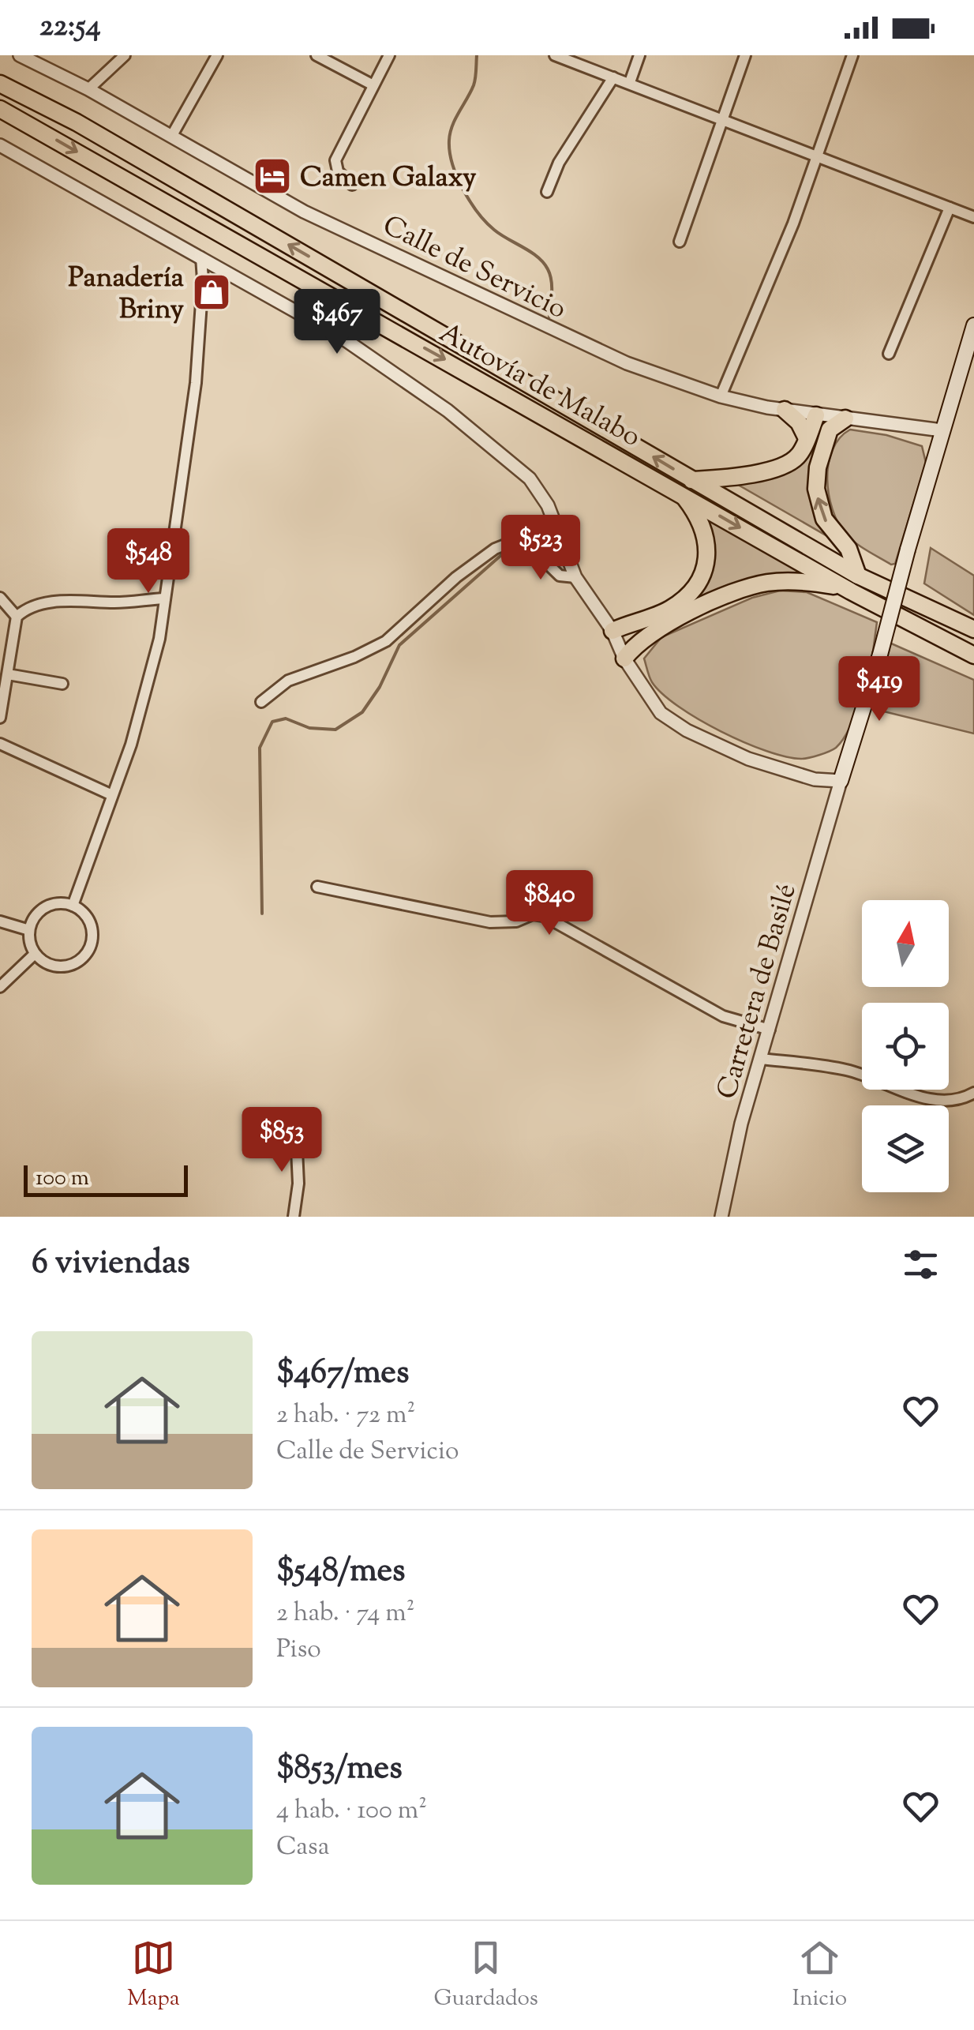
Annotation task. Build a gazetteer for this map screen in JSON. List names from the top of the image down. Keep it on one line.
{"streets":{"highway":["Autovía de Malabo"],"street":["Calle de Servicio","Carretera de Basilé"]},"places":{"hotel":["Camen Galaxy"],"shop":["Panadería Briny"]},"scale_bar":"100 m","north":"top","page":{"status":"22:54","price":["$467","$523","$548","$419","$840","$853"],"scale":"100 m","heading":"6 viviendas","list":[{"name":"$467/mes","note":"2 hab. · 72 m² · Calle de Servicio"},{"name":"$548/mes","note":"2 hab. · 74 m² · Piso"},{"name":"$853/mes","note":"4 hab. · 100 m² · Casa"}],"tabs":["Mapa","Guardados","Inicio"]}}
